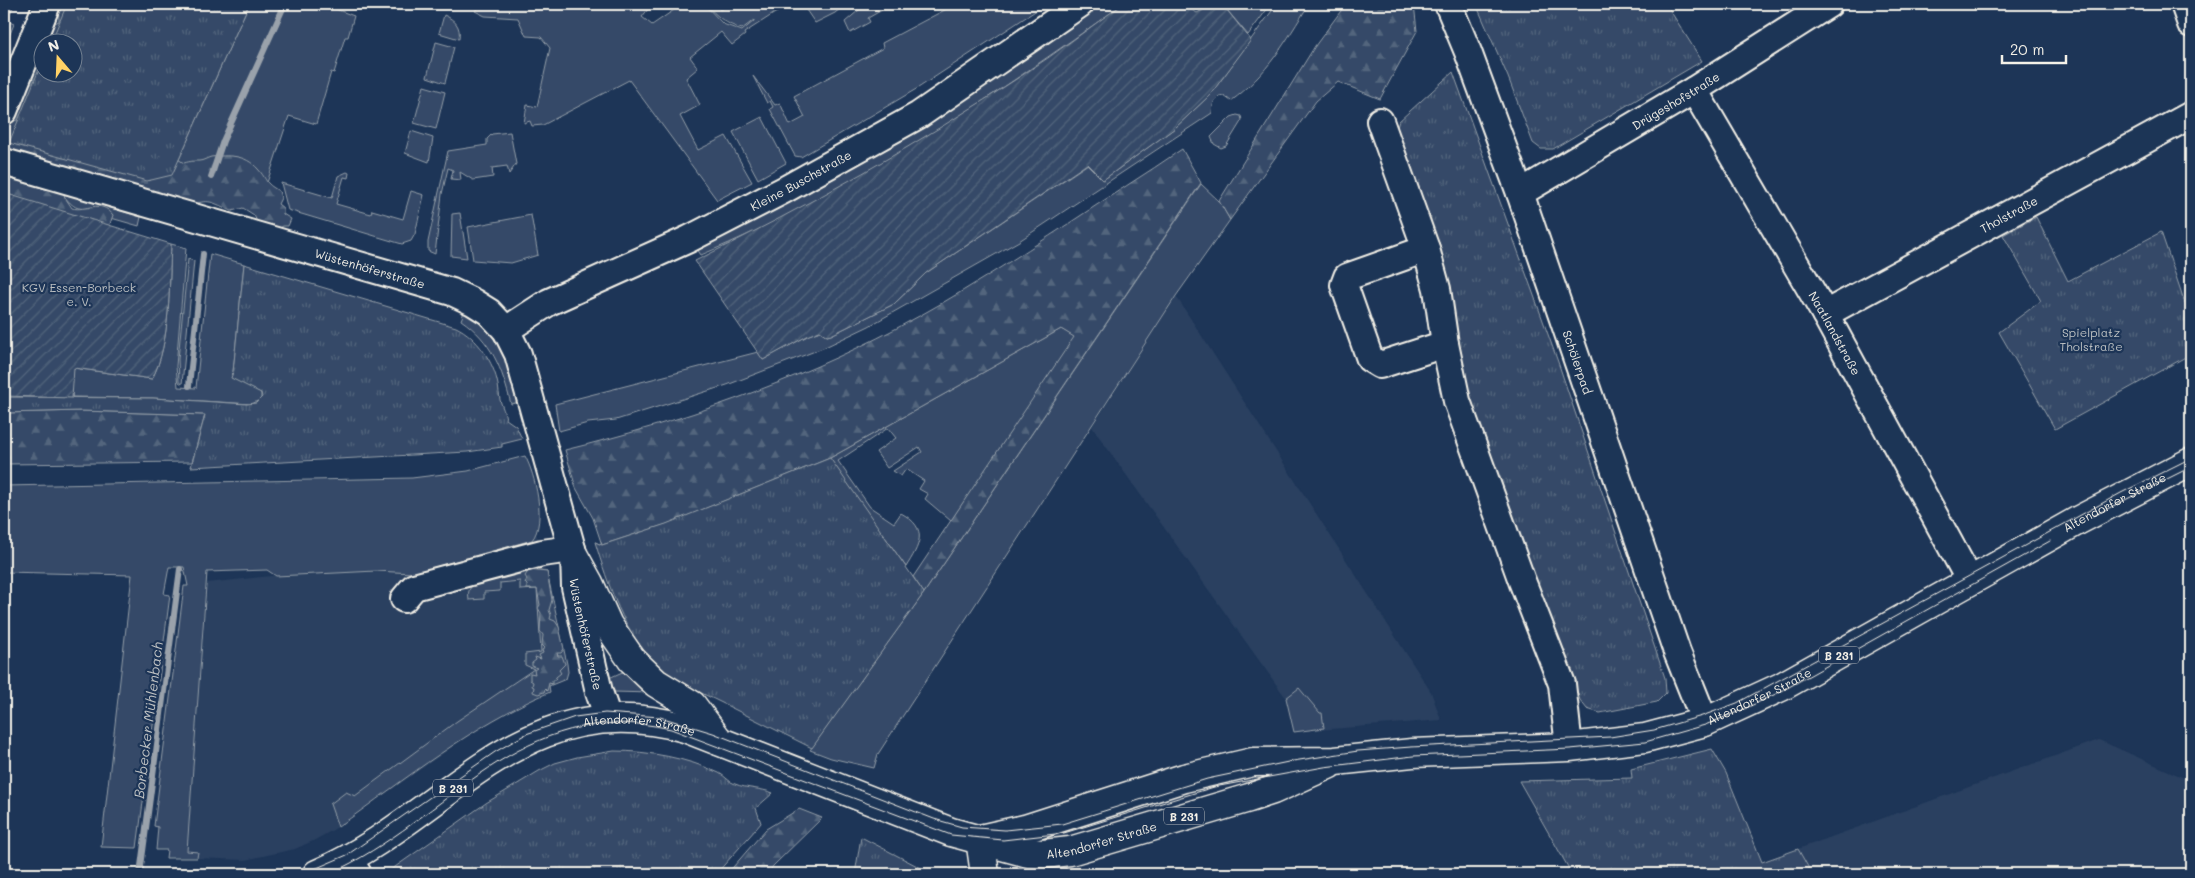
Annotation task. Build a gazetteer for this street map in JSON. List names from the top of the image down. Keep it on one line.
{"streets":{"main road":["Altendorfer Straße","B 231"],"street":["Drügeshofstraße","Kleine Buschstraße","Tholstraße","Wüstenhöferstraße","Naatlandstraße","Schölerpad"]},"crossings":[["Drügeshofstraße","Naatlandstraße"],["Drügeshofstraße","Schölerpad"],["Kleine Buschstraße","Wüstenhöferstraße"],["Tholstraße","Naatlandstraße"],["Wüstenhöferstraße","Altendorfer Straße"],["Naatlandstraße","Altendorfer Straße"],["Schölerpad","Altendorfer Straße"]],"water":["Borbecker Mühlenbach"],"parks":["KGV Essen-Borbeck e. V.","Spielplatz Tholstraße"],"scale_bar":"20 m","north":"top"}
